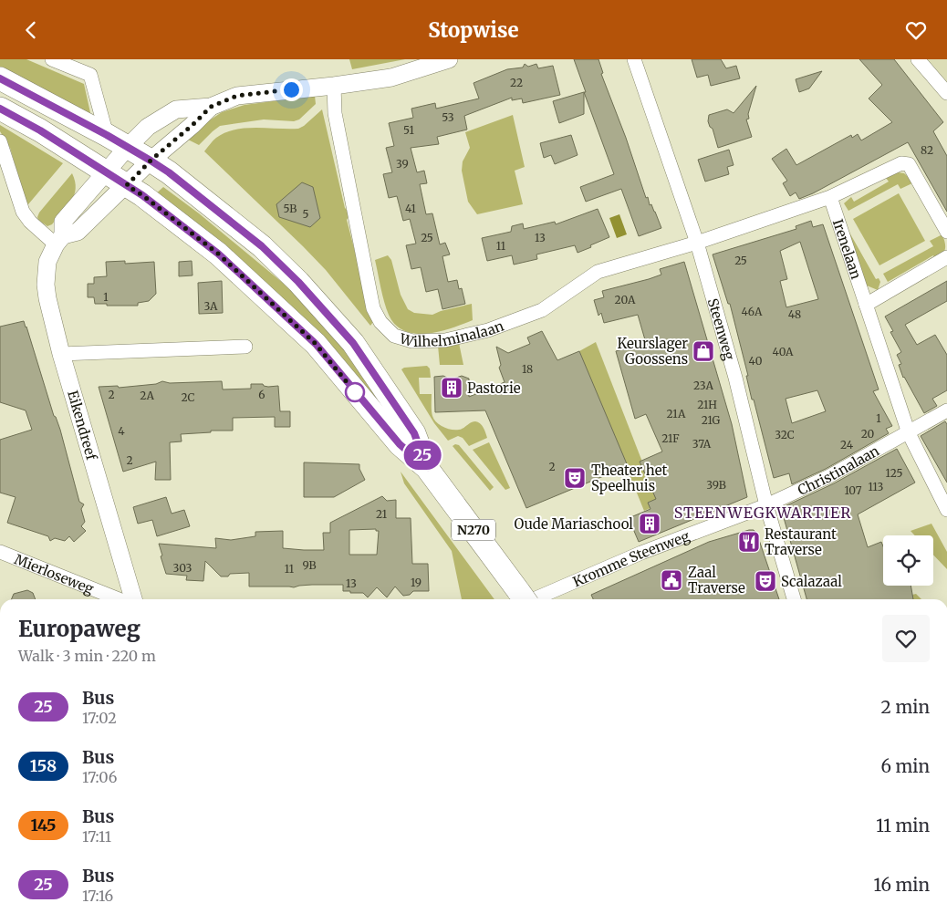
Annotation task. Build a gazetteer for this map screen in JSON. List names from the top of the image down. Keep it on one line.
{"streets":{"main road":["N270"],"street":["Irenelaan","Wilhelminalaan","Steenweg","Eikendreef","Christinalaan","Kromme Steenweg","Mierloseweg"]},"crossings":[["Irenelaan","Christinalaan"],["Wilhelminalaan","Steenweg"],["Steenweg","Christinalaan"],["Steenweg","Kromme Steenweg"],["Eikendreef","N270"],["Christinalaan","Kromme Steenweg"]],"districts":["STEENWEGKWARTIER"],"places":{"shop":["Keurslager Goossens"],"building":["Pastorie","Oude Mariaschool"],"theatre":["Theater het Speelhuis","Scalazaal"],"restaurant":["Restaurant Traverse"],"public building":["Zaal Traverse"]},"lines":["bus line 25"],"house_numbers":["22","53","51","82","39","5B","41","5","25","13","11","25","1","20A","3A","46A","48","40A","40","18","23A","2","6","2A","2C","21H","21A","1","21G","4","20","32C","21F","37A","24","2","2","125","39B","113","107","21","9B","303","11","19","13"],"page":{"header":"Stopwise","on_map":"25","heading":["Europaweg","Walk · 3 min · 220 m"],"list":[{"mark":"25","name":"Bus","note":"17:02","value":"2 min"},{"mark":"158","name":"Bus","note":"17:06","value":"6 min"},{"mark":"145","name":"Bus","note":"17:11","value":"11 min"},{"mark":"25","name":"Bus","note":"17:16","value":"16 min"}]}}
